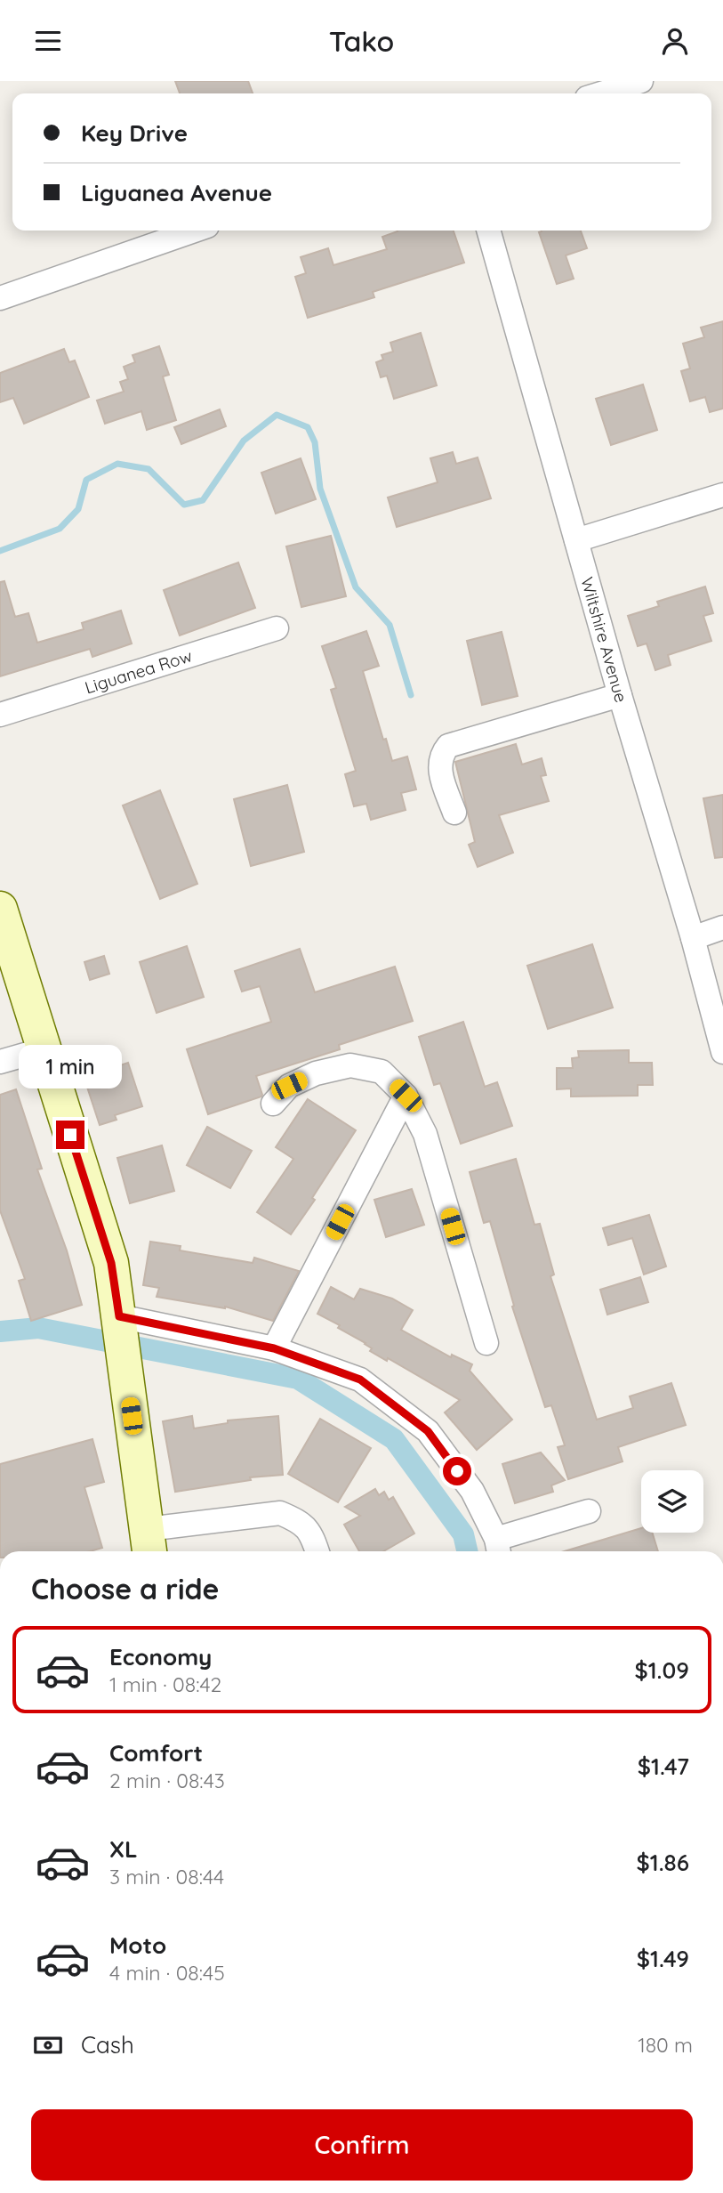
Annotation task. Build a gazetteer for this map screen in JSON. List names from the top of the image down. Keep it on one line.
{"streets":{"street":["Wiltshire Avenue","Liguanea Row"]},"page":{"header":"Tako","banner":["Key Drive","Liguanea Avenue"],"bubble":"1 min","heading":"Choose a ride","list":[{"name":"Economy","note":"1 min · 08:42","value":"$1.09"},{"name":"Comfort","note":"2 min · 08:43","value":"$1.47"},{"name":"XL","note":"3 min · 08:44","value":"$1.86"},{"name":"Moto","note":"4 min · 08:45","value":"$1.49"}],"pay":["Cash","180 m"],"buttons":"Confirm"}}
